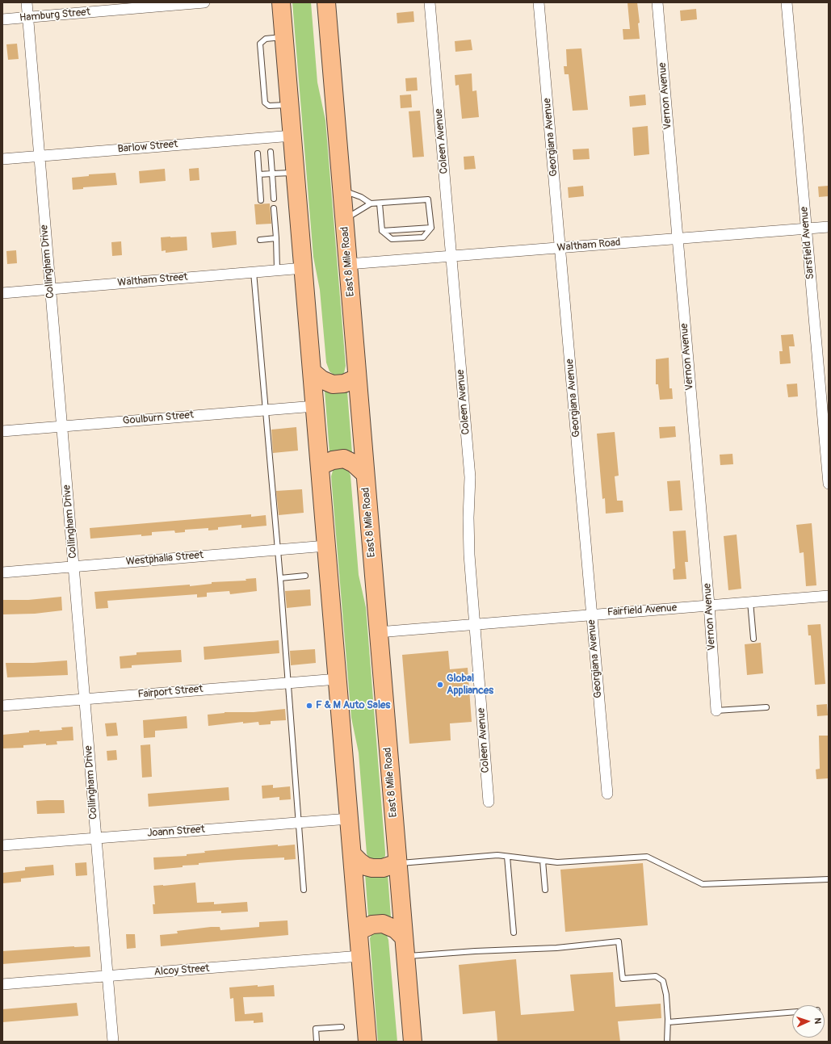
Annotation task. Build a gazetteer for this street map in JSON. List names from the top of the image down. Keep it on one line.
{"streets":{"highway":["East 8 Mile Road"],"street":["Hamburg Street","Vernon Avenue","Georgiana Avenue","Coleen Avenue","Barlow Street","Sarsfield Avenue","Waltham Road","Collingham Drive","Waltham Street","Goulburn Street","Westphalia Street","Fairfield Avenue","Fairport Street","Joann Street","Alcoy Street"]},"crossings":[["Hamburg Street","Collingham Drive"],["Vernon Avenue","Waltham Road"],["Vernon Avenue","Fairfield Avenue"],["Georgiana Avenue","Waltham Road"],["Georgiana Avenue","Fairfield Avenue"],["Coleen Avenue","Waltham Road"],["Coleen Avenue","Fairfield Avenue"],["Barlow Street","Collingham Drive"],["Sarsfield Avenue","Waltham Road"],["Waltham Road","East 8 Mile Road"],["Collingham Drive","Waltham Street"],["Collingham Drive","Goulburn Street"],["Collingham Drive","Westphalia Street"],["Collingham Drive","Fairport Street"],["Collingham Drive","Joann Street"],["Collingham Drive","Alcoy Street"],["East 8 Mile Road","Fairfield Avenue"]],"places":["Global Appliances","F & M Auto Sales"],"north":"right"}
